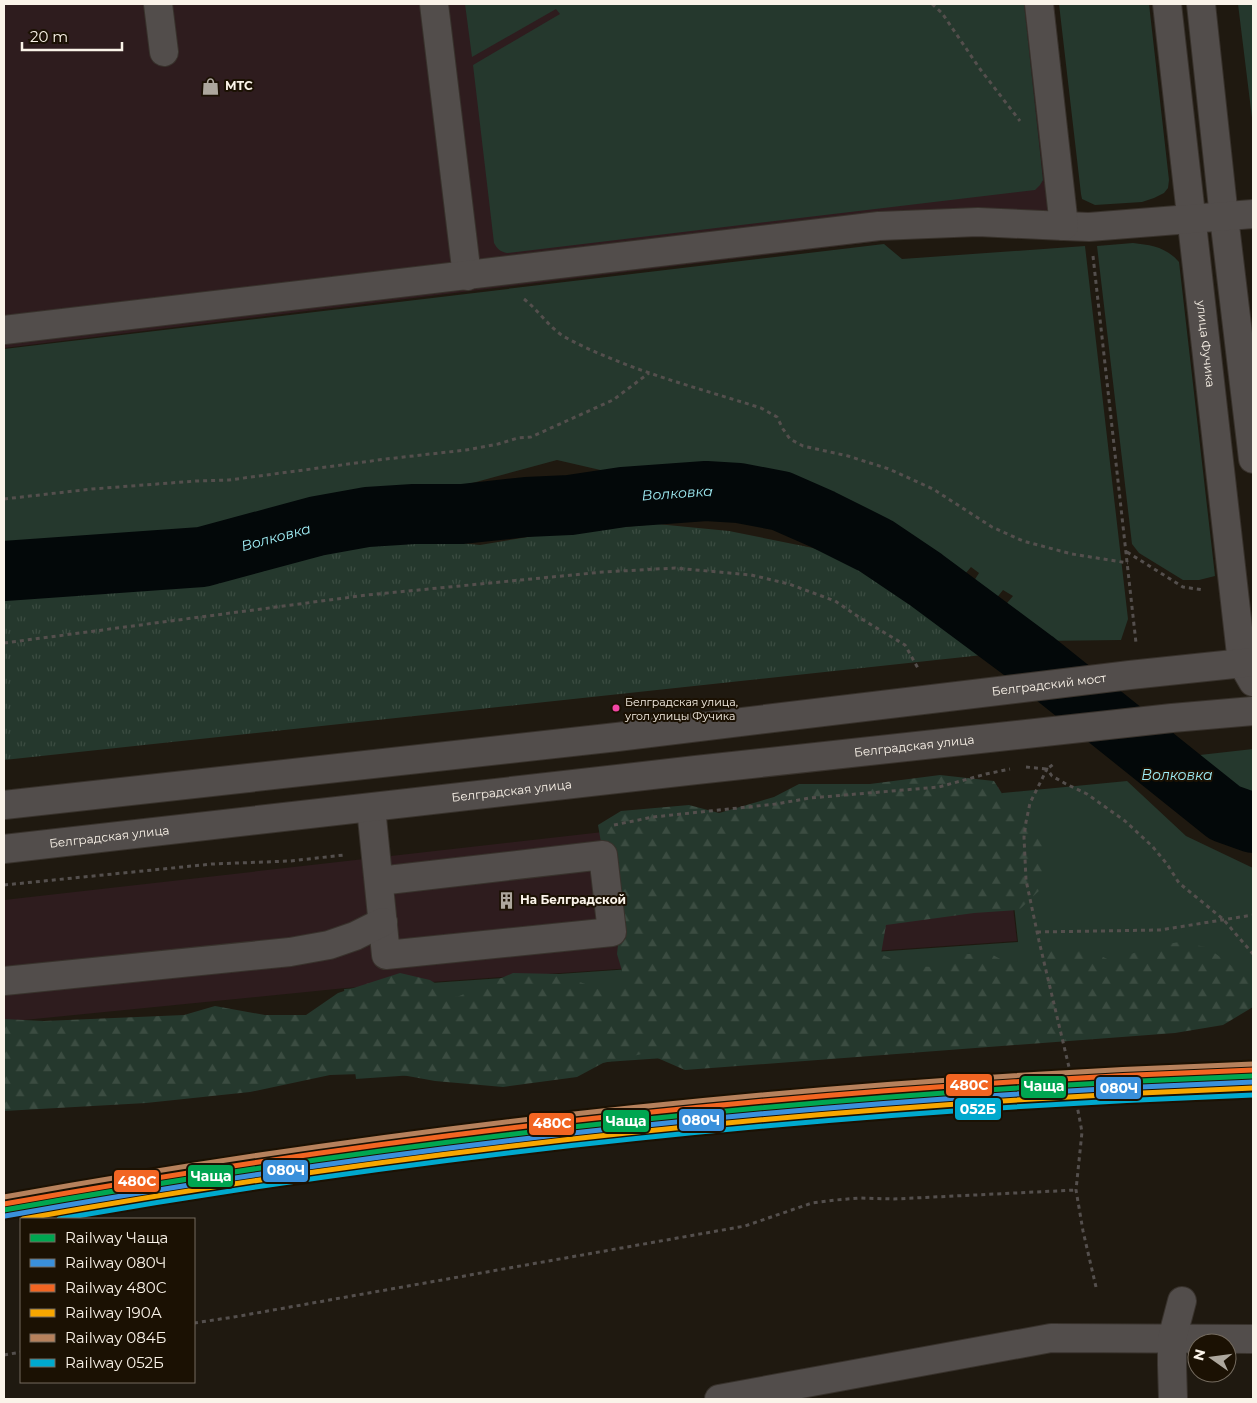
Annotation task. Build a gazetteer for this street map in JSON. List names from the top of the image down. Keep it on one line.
{"streets":{"street":["улица Фучика","Белградский мост","Белградская улица"]},"crossings":[["улица Фучика","Белградский мост"]],"water":["Волковка"],"places":{"shop":["МТС"],"other":["Белградская улица, угол улицы Фучика"],"building":["На Белградской"]},"lines":["rail line 084Б","rail line 480С","rail line Чаща","rail line 080Ч","rail line 190А","rail line 052Б"],"legend":["Railway Чаща","Railway 080Ч","Railway 480С","Railway 190А","Railway 084Б","Railway 052Б"],"scale_bar":"20 m","north":"left"}
